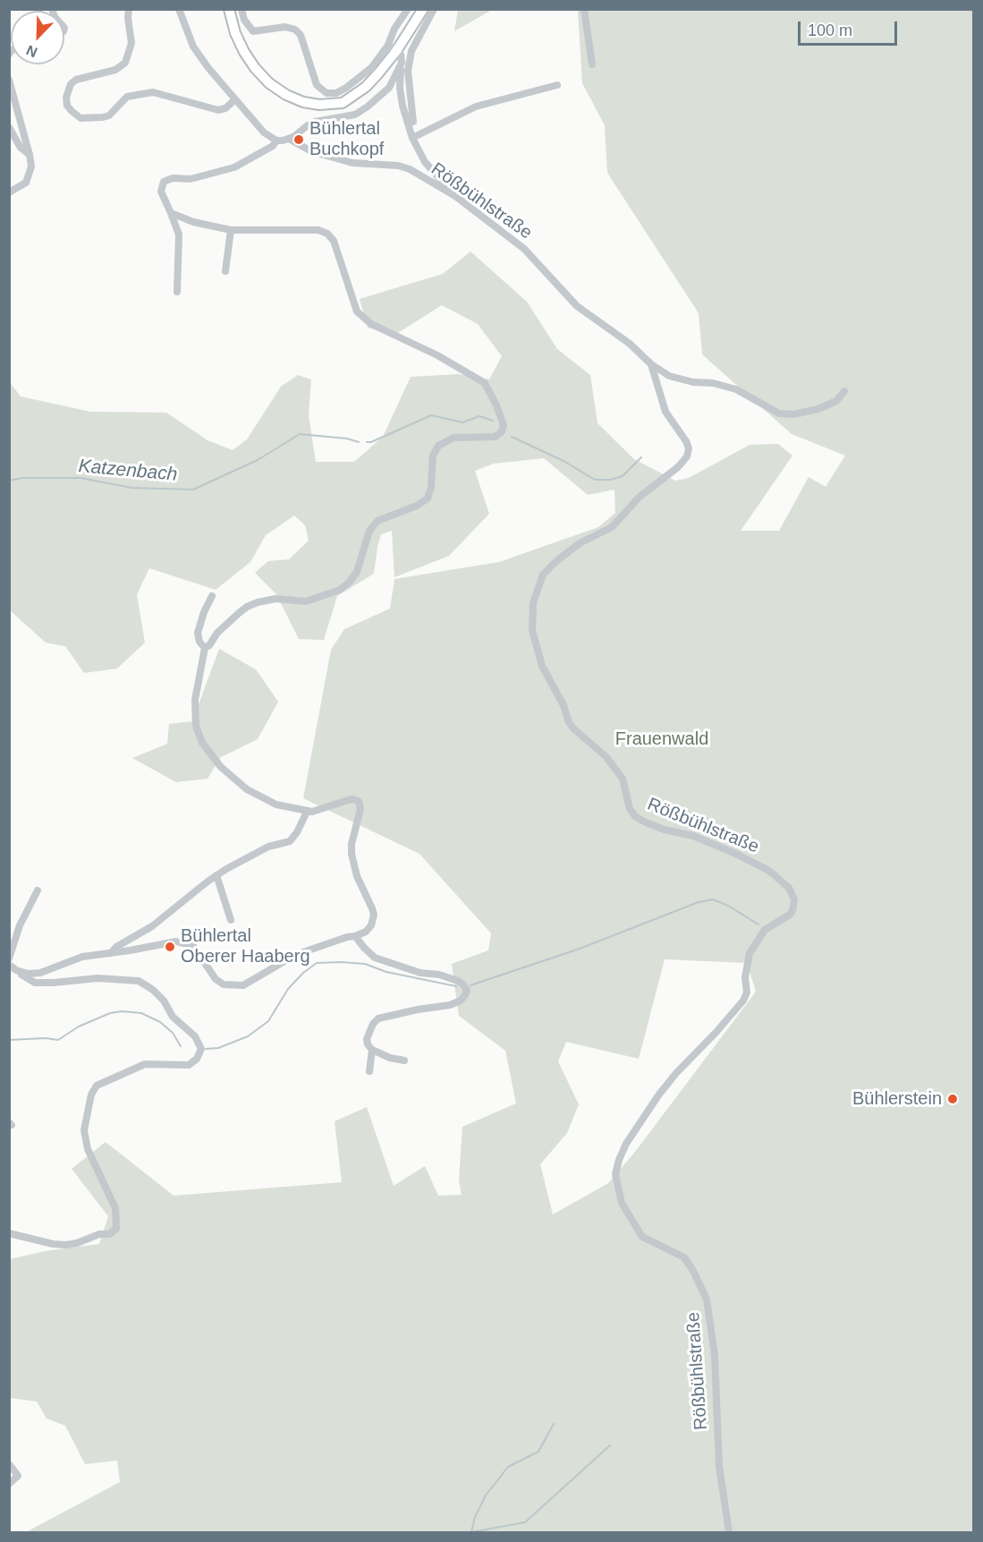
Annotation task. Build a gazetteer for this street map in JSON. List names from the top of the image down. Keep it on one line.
{"streets":{"street":["Rößbühlstraße"]},"water":["Katzenbach"],"parks":["Frauenwald"],"places":["Bühlertal Buchkopf","Bühlertal Oberer Haaberg","Bühlerstein"],"scale_bar":"100 m","north":"bottom left"}
